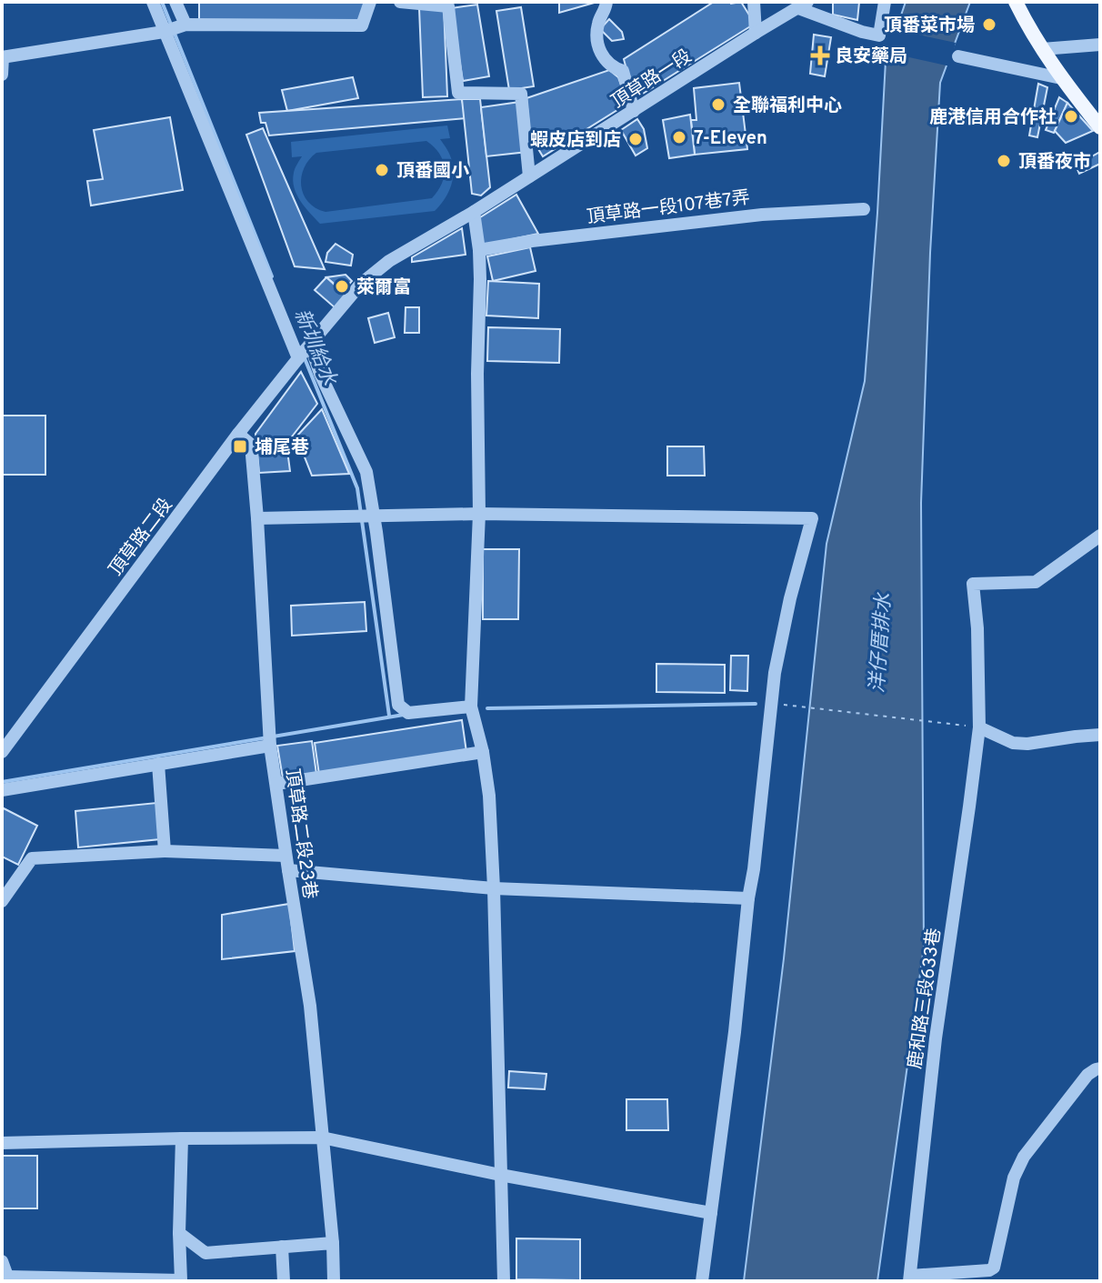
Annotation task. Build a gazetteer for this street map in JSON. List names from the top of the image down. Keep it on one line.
{"streets":{"street":["頂草路一段","頂草路一段107巷7弄","頂草路二段","頂草路二段23巷","鹿和路三段633巷"]},"crossings":[["頂草路一段","頂草路二段"],["頂草路二段","頂草路二段23巷"]],"water":["新圳給水","洋仔厝排水"],"places":{"other":["頂番菜市場","全聯福利中心","鹿港信用合作社","7-Eleven","蝦皮店到店","頂番夜市","頂番國小","萊爾富"],"health":["良安藥局"],"transit":["埔尾巷"]}}
